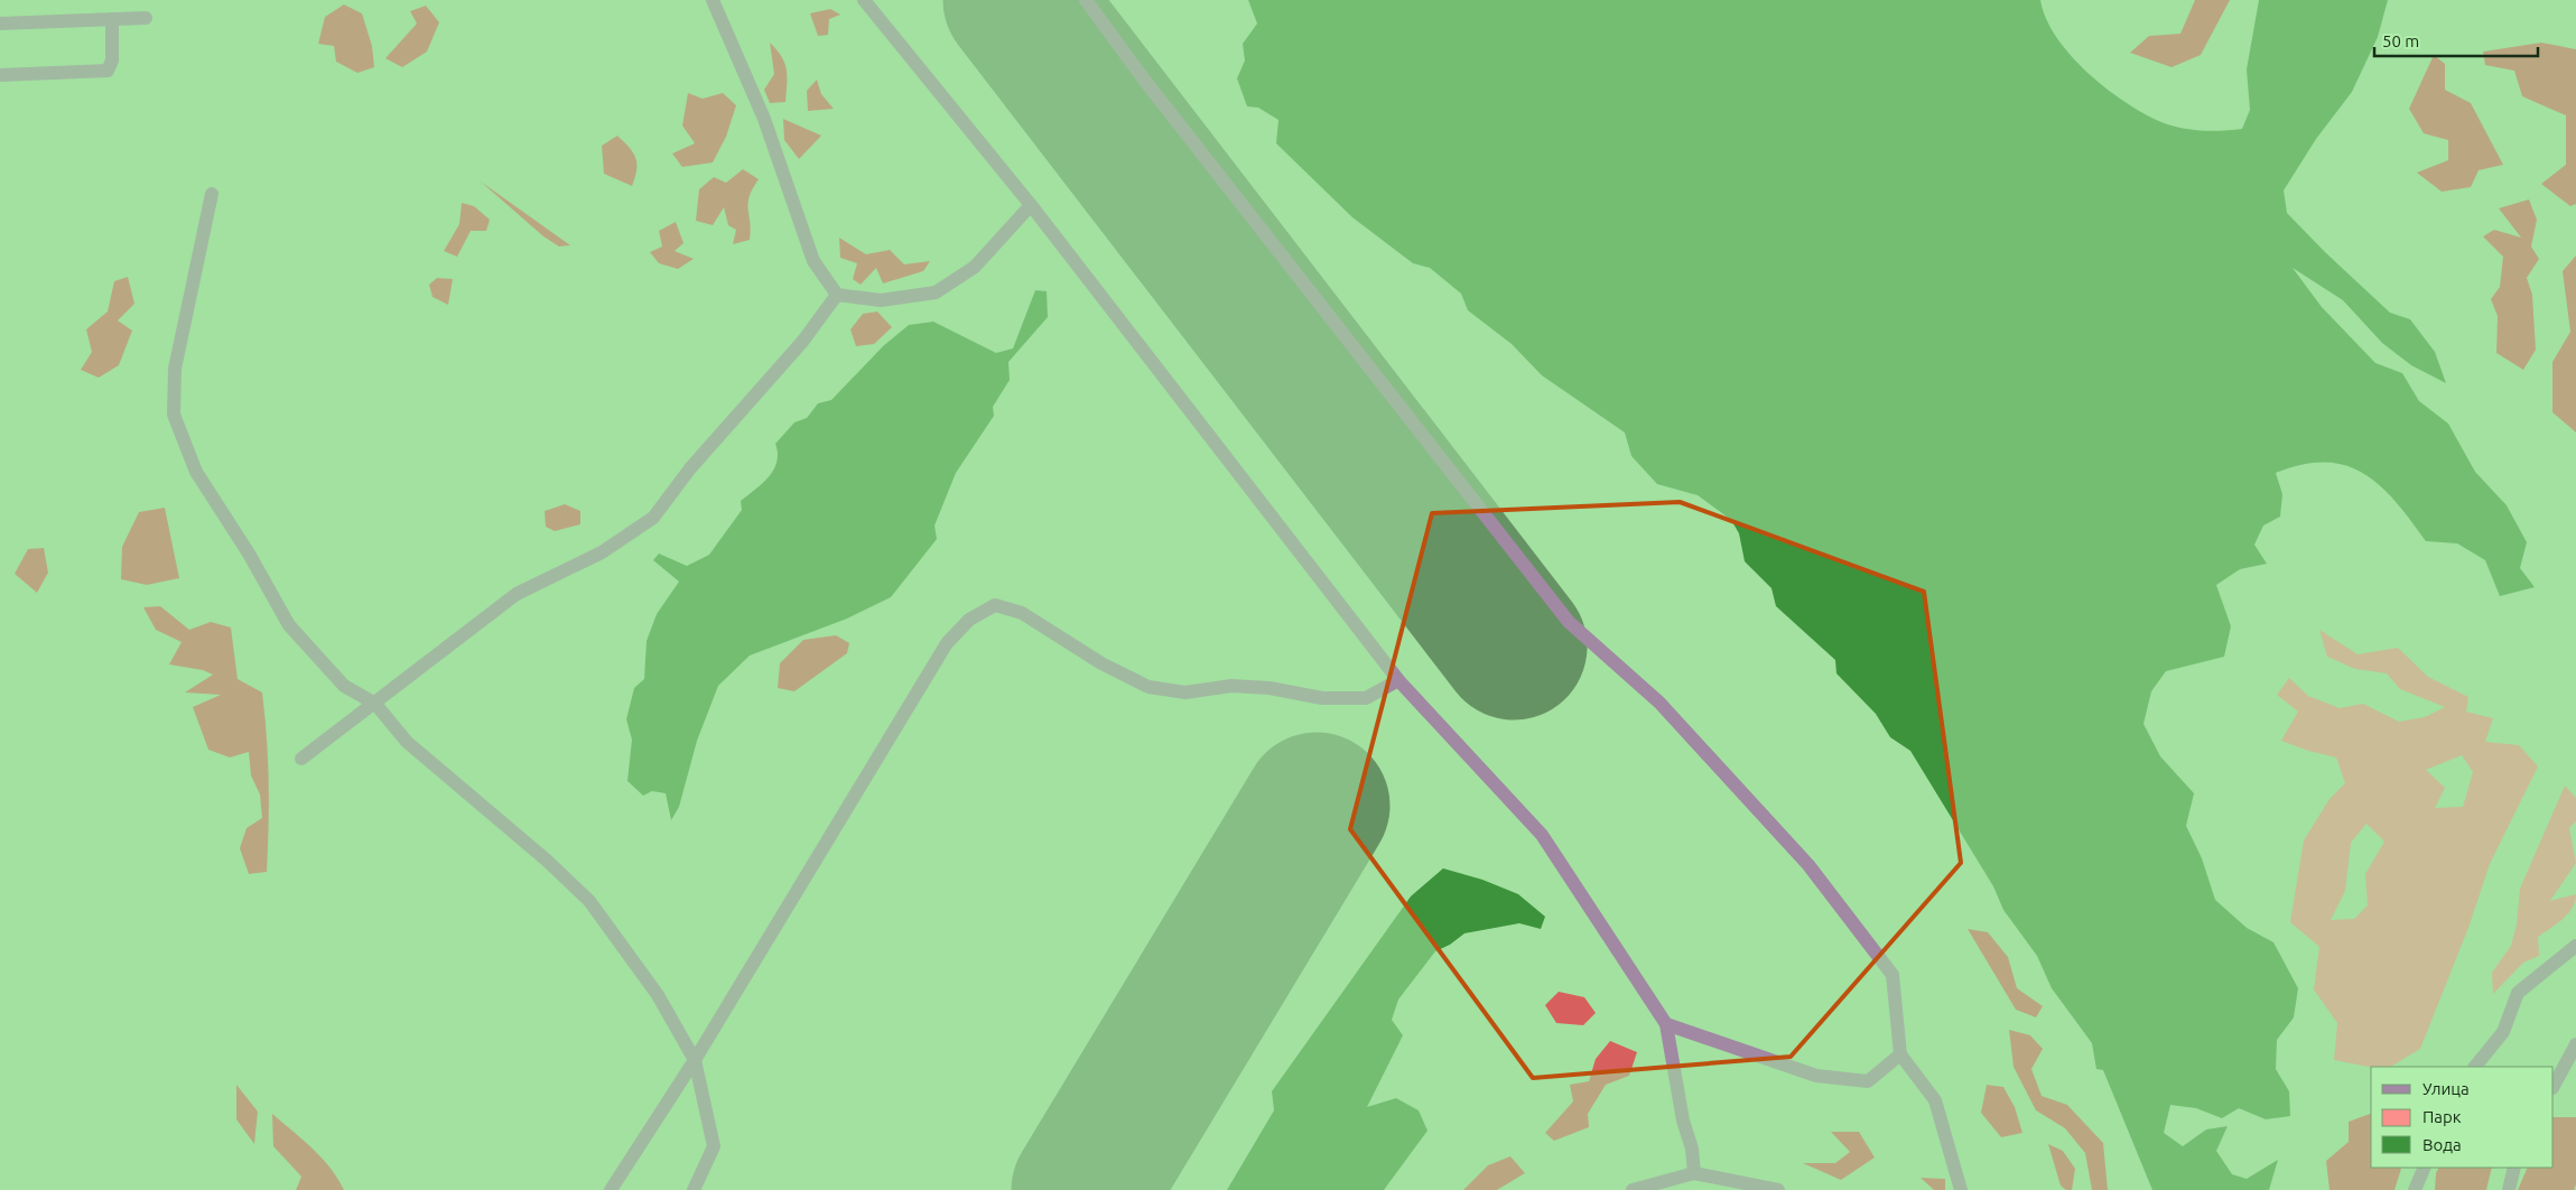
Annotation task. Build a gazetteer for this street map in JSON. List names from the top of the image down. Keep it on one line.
{"legend":["Улица","Парк","Вода"],"scale_bar":"50 m"}
